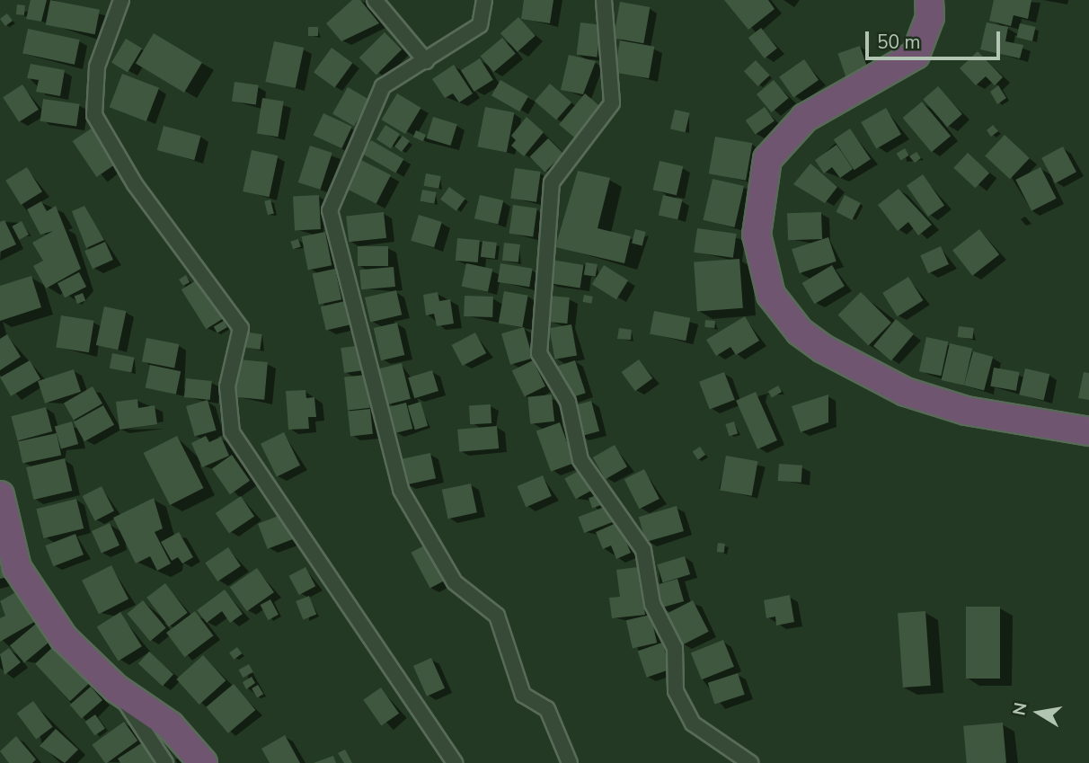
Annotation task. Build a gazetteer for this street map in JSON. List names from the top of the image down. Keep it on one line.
{"scale_bar":"50 m","north":"left"}
